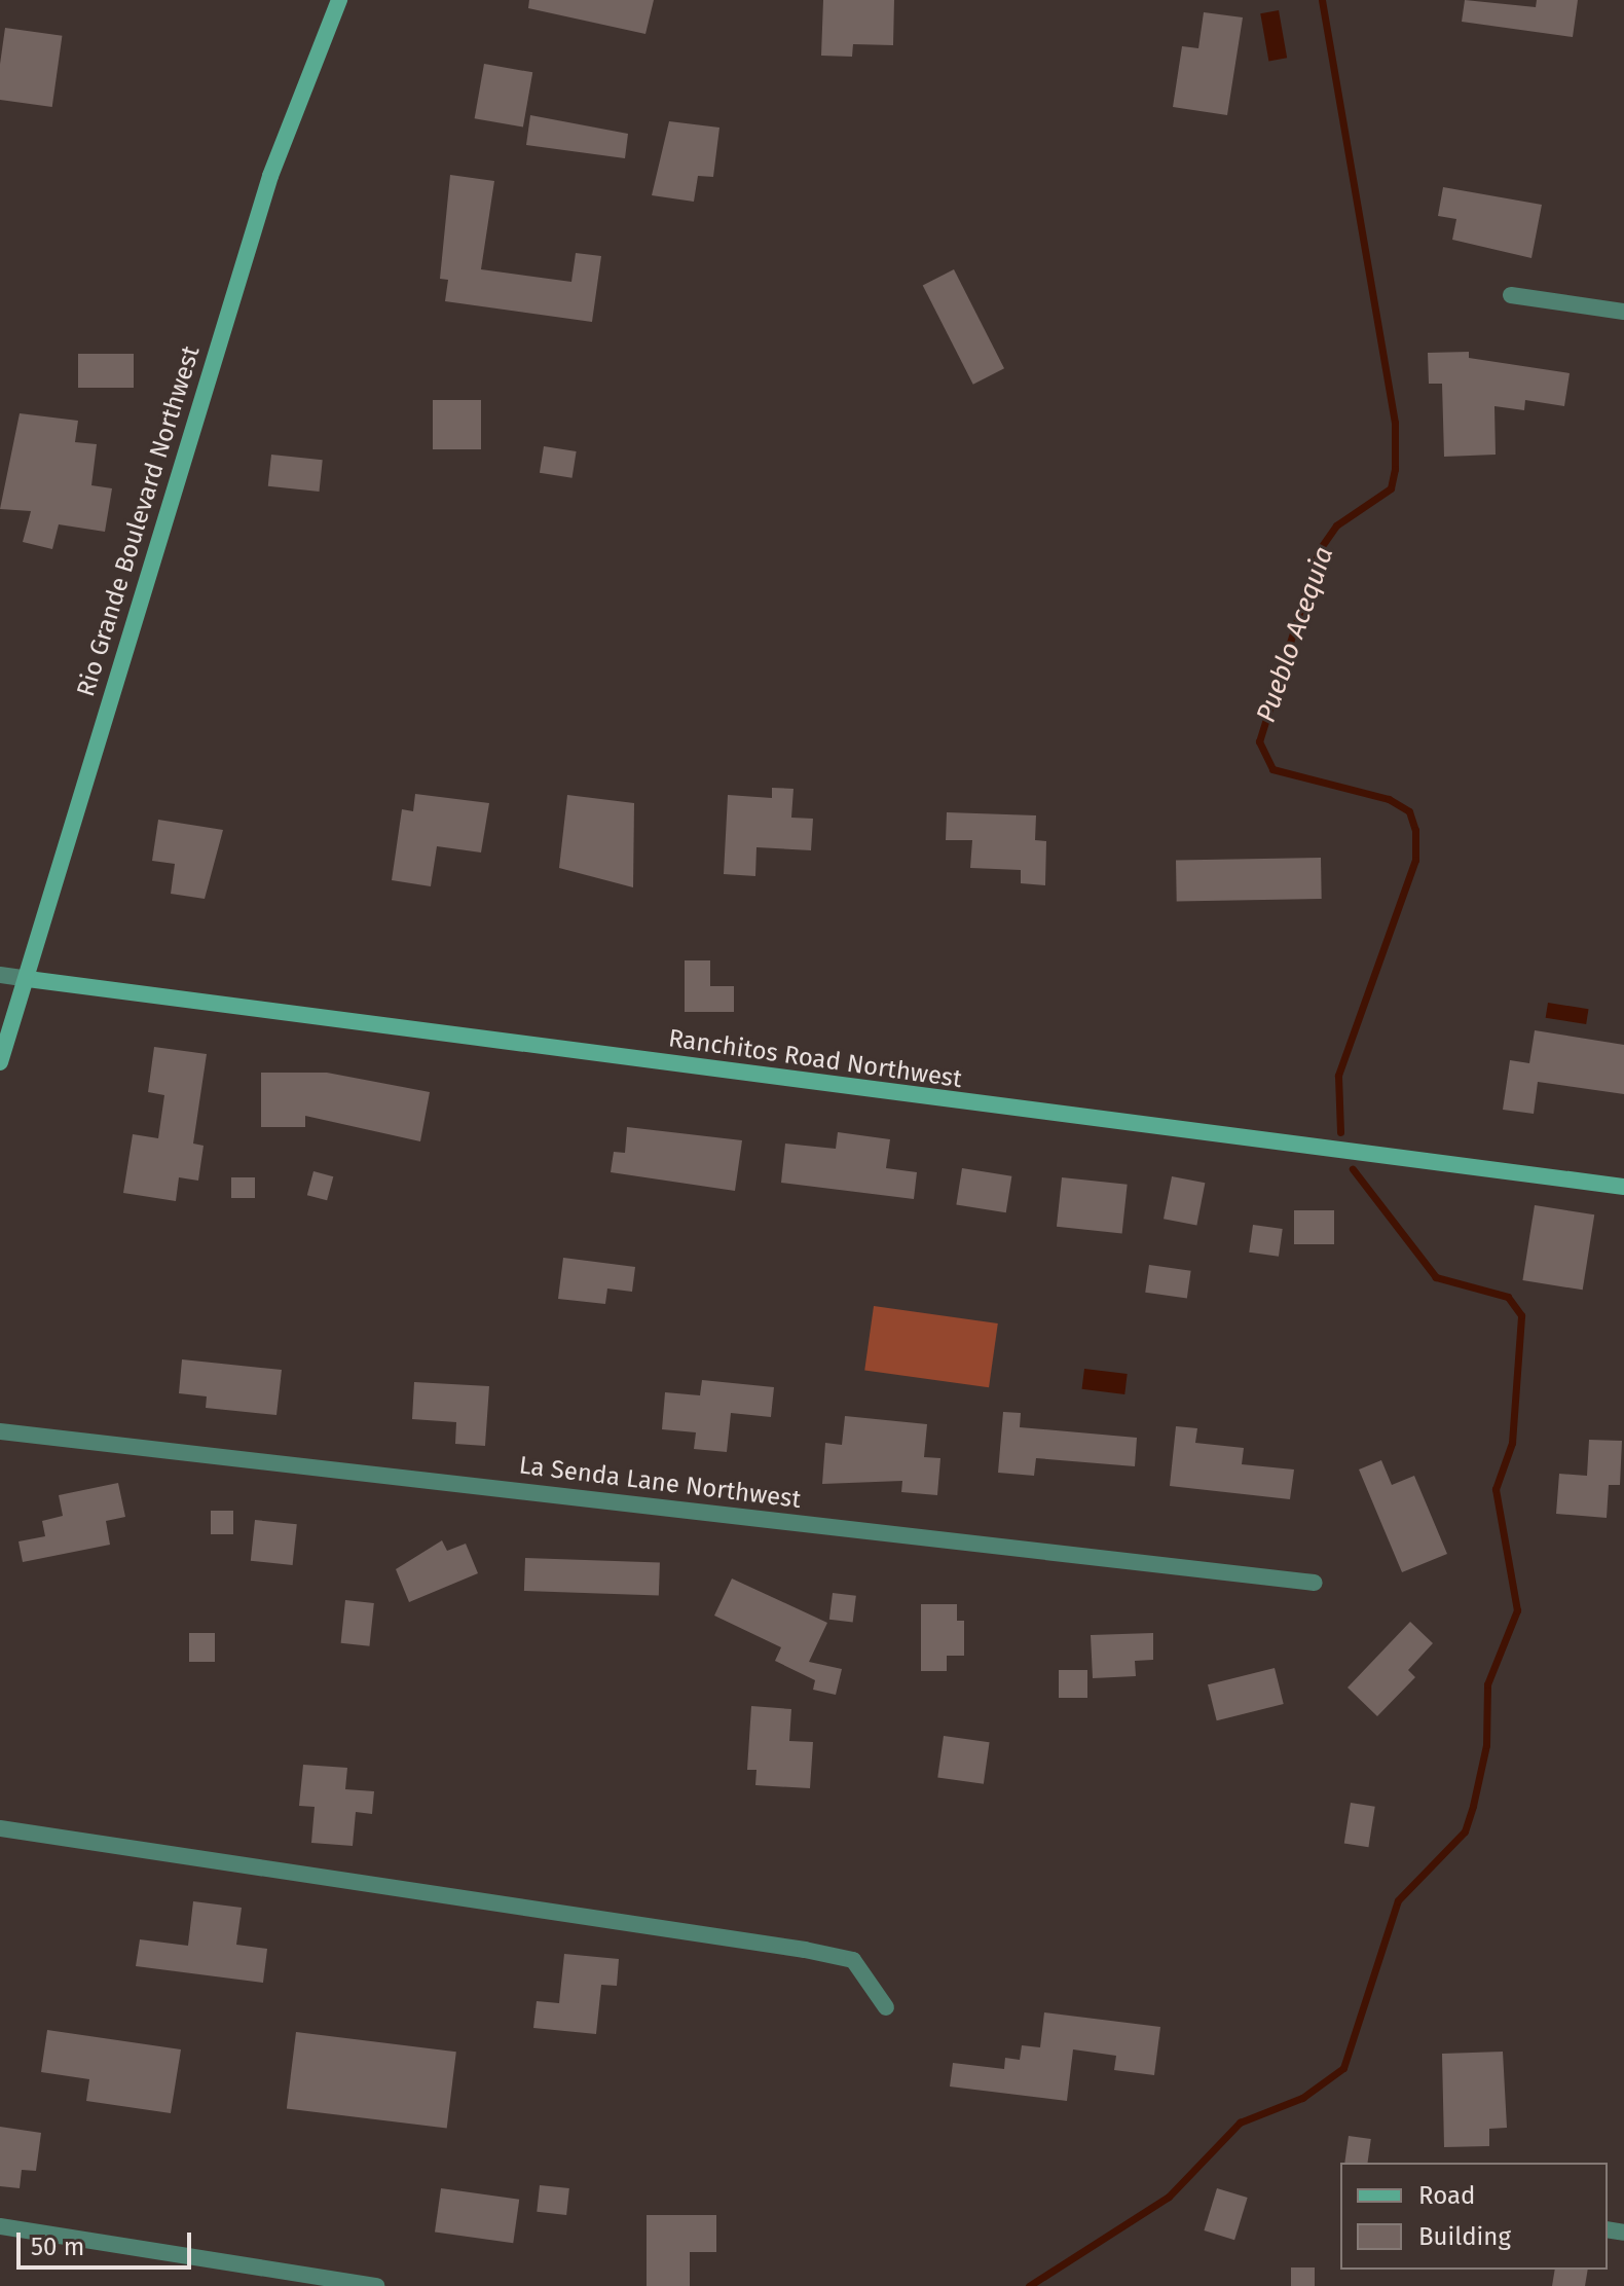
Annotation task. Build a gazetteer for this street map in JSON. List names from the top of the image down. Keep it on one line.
{"streets":{"street":["Rio Grande Boulevard Northwest","Ranchitos Road Northwest","La Senda Lane Northwest"]},"crossings":[["Rio Grande Boulevard Northwest","Ranchitos Road Northwest"]],"water":["Pueblo Acequia"],"legend":["Road","Building"],"scale_bar":"50 m"}
